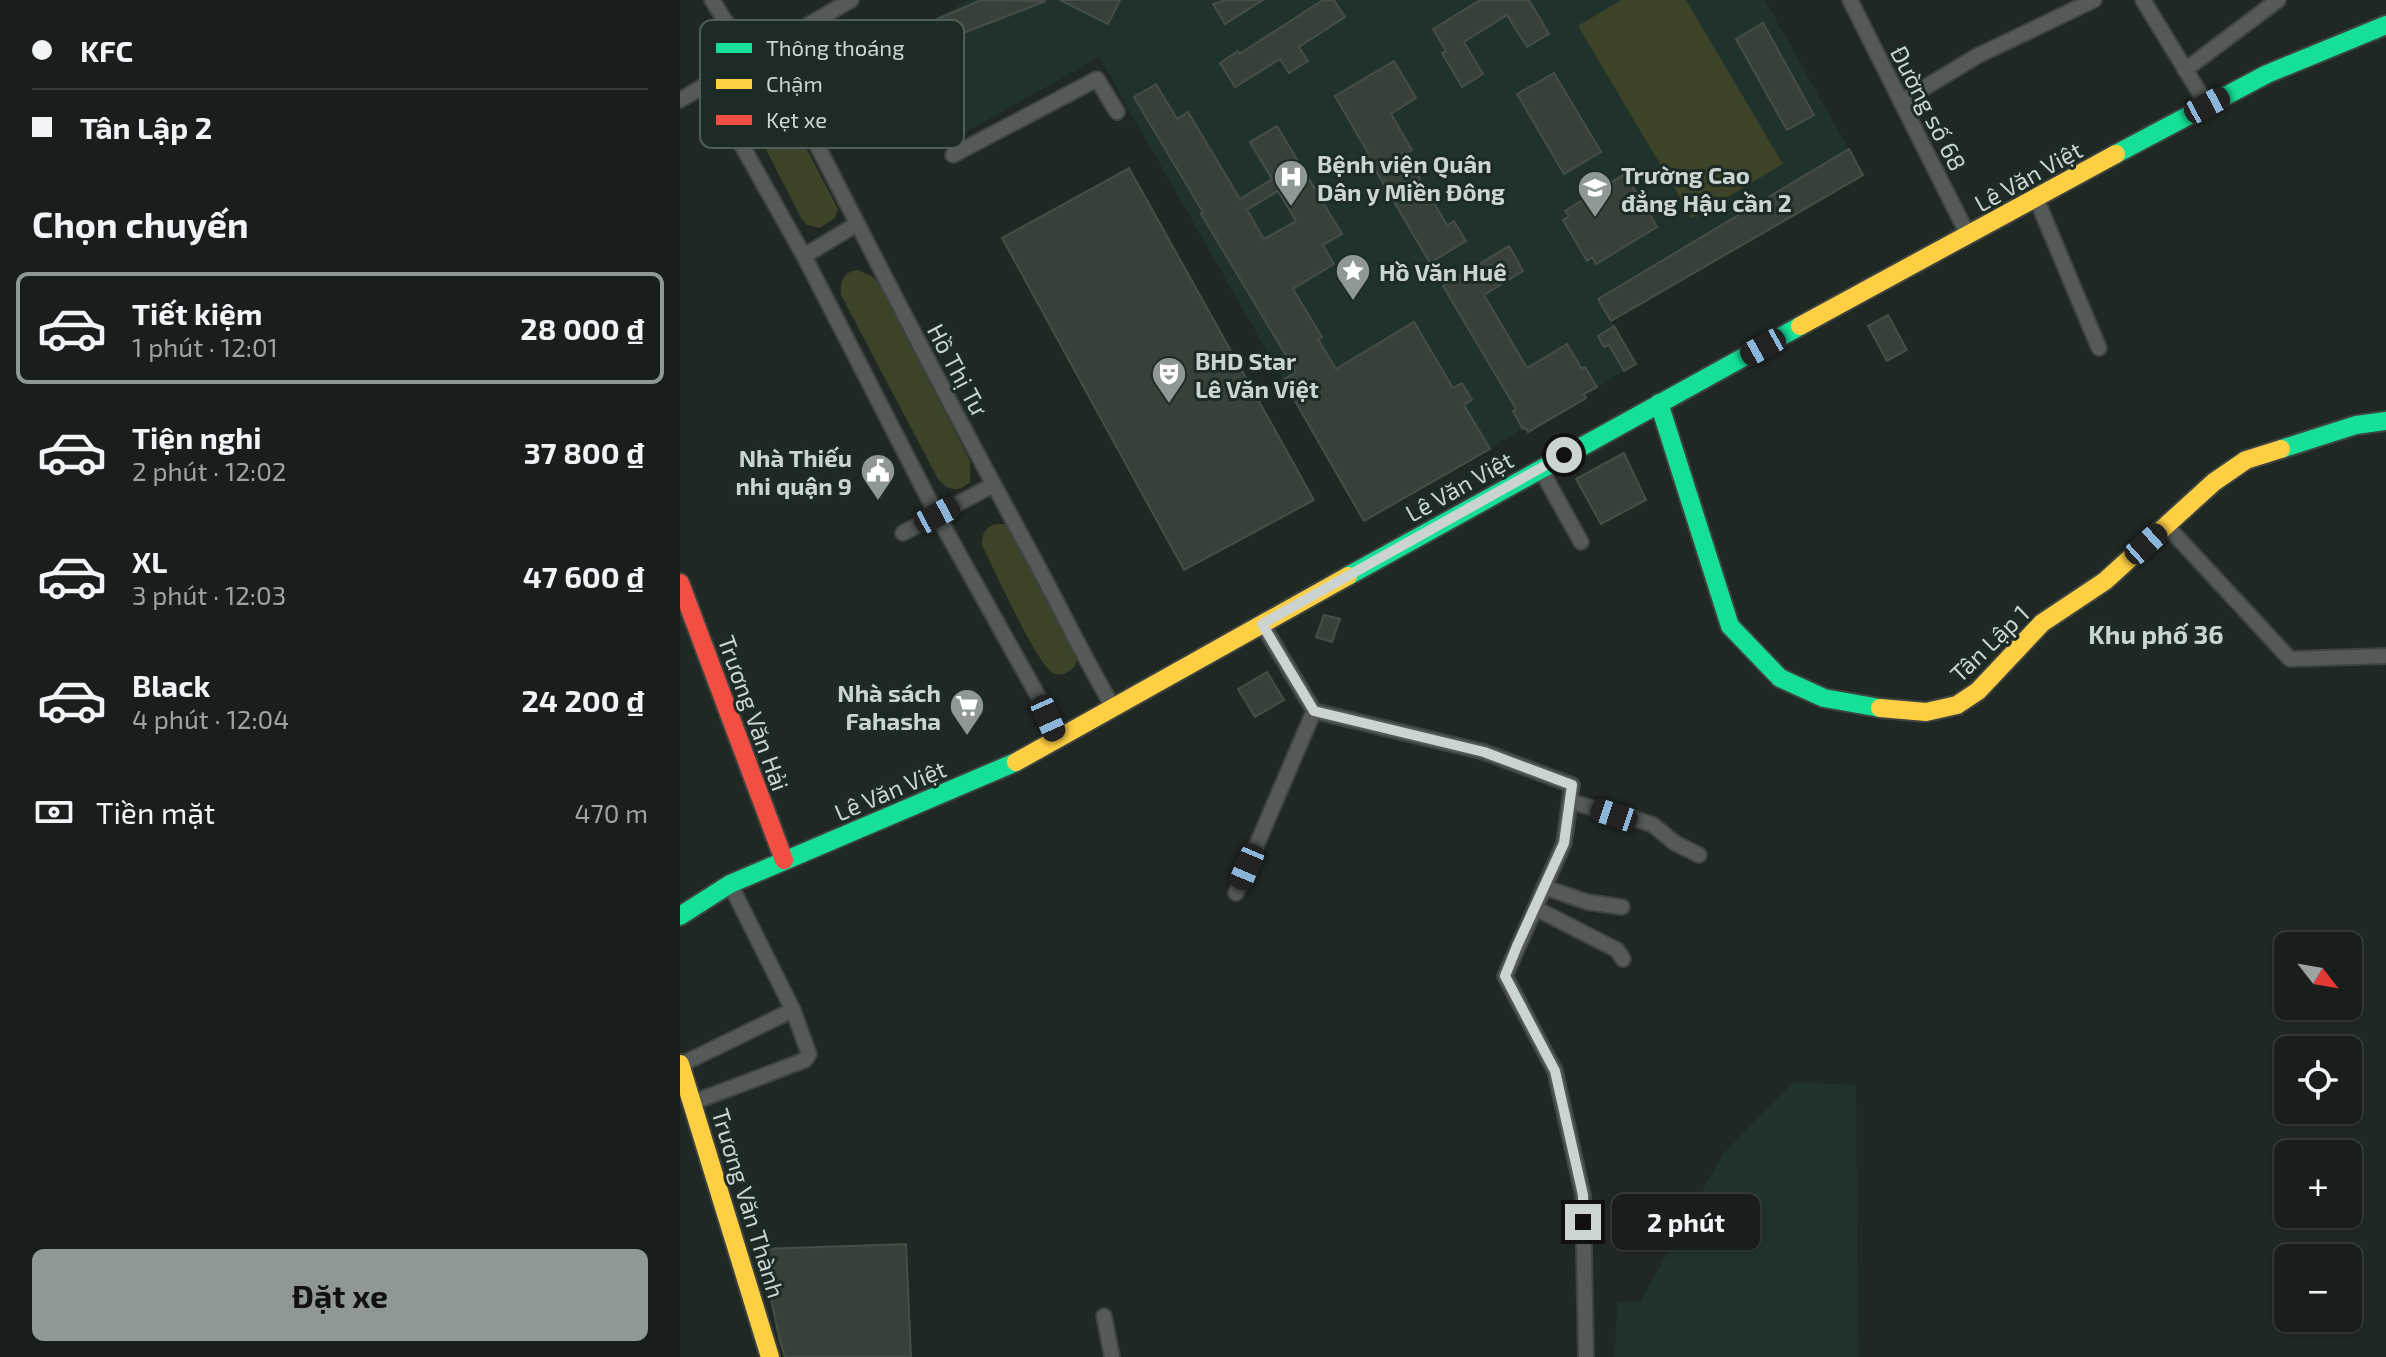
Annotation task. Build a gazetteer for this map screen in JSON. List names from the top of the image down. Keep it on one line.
{"streets":{"main road":["Lê Văn Việt","Tân Lập 1","Trương Văn Hải","Trương Văn Thành"],"street":["Đường số 68","Hồ Thị Tư"]},"crossings":[["Đường số 68","Lê Văn Việt"],["Lê Văn Việt","Hồ Thị Tư"],["Lê Văn Việt","Tân Lập 1"],["Lê Văn Việt","Trương Văn Hải"]],"districts":["Khu phố 36"],"places":{"hospital":["Bệnh viện Quân Dân y Miền Đông"],"school or university":["Trường Cao đẳng Hậu cần 2"],"place":["Hồ Văn Huê"],"theatre":["BHD Star Lê Văn Việt"],"public building":["Nhà Thiếu nhi quận 9"],"supermarket":["Nhà sách Fahasha"]},"legend":["Thông thoáng","Chậm","Kẹt xe"],"north":"bottom right","page":{"banner":["KFC","Tân Lập 2"],"heading":"Chọn chuyến","list":[{"name":"Tiết kiệm","note":"1 phút · 12:01","value":"28 000 ₫"},{"name":"Tiện nghi","note":"2 phút · 12:02","value":"37 800 ₫"},{"name":"XL","note":"3 phút · 12:03","value":"47 600 ₫"},{"name":"Black","note":"4 phút · 12:04","value":"24 200 ₫"}],"pay":["Tiền mặt","470 m"],"map_buttons":["+","−"],"bubble":"2 phút","buttons":"Đặt xe"}}
